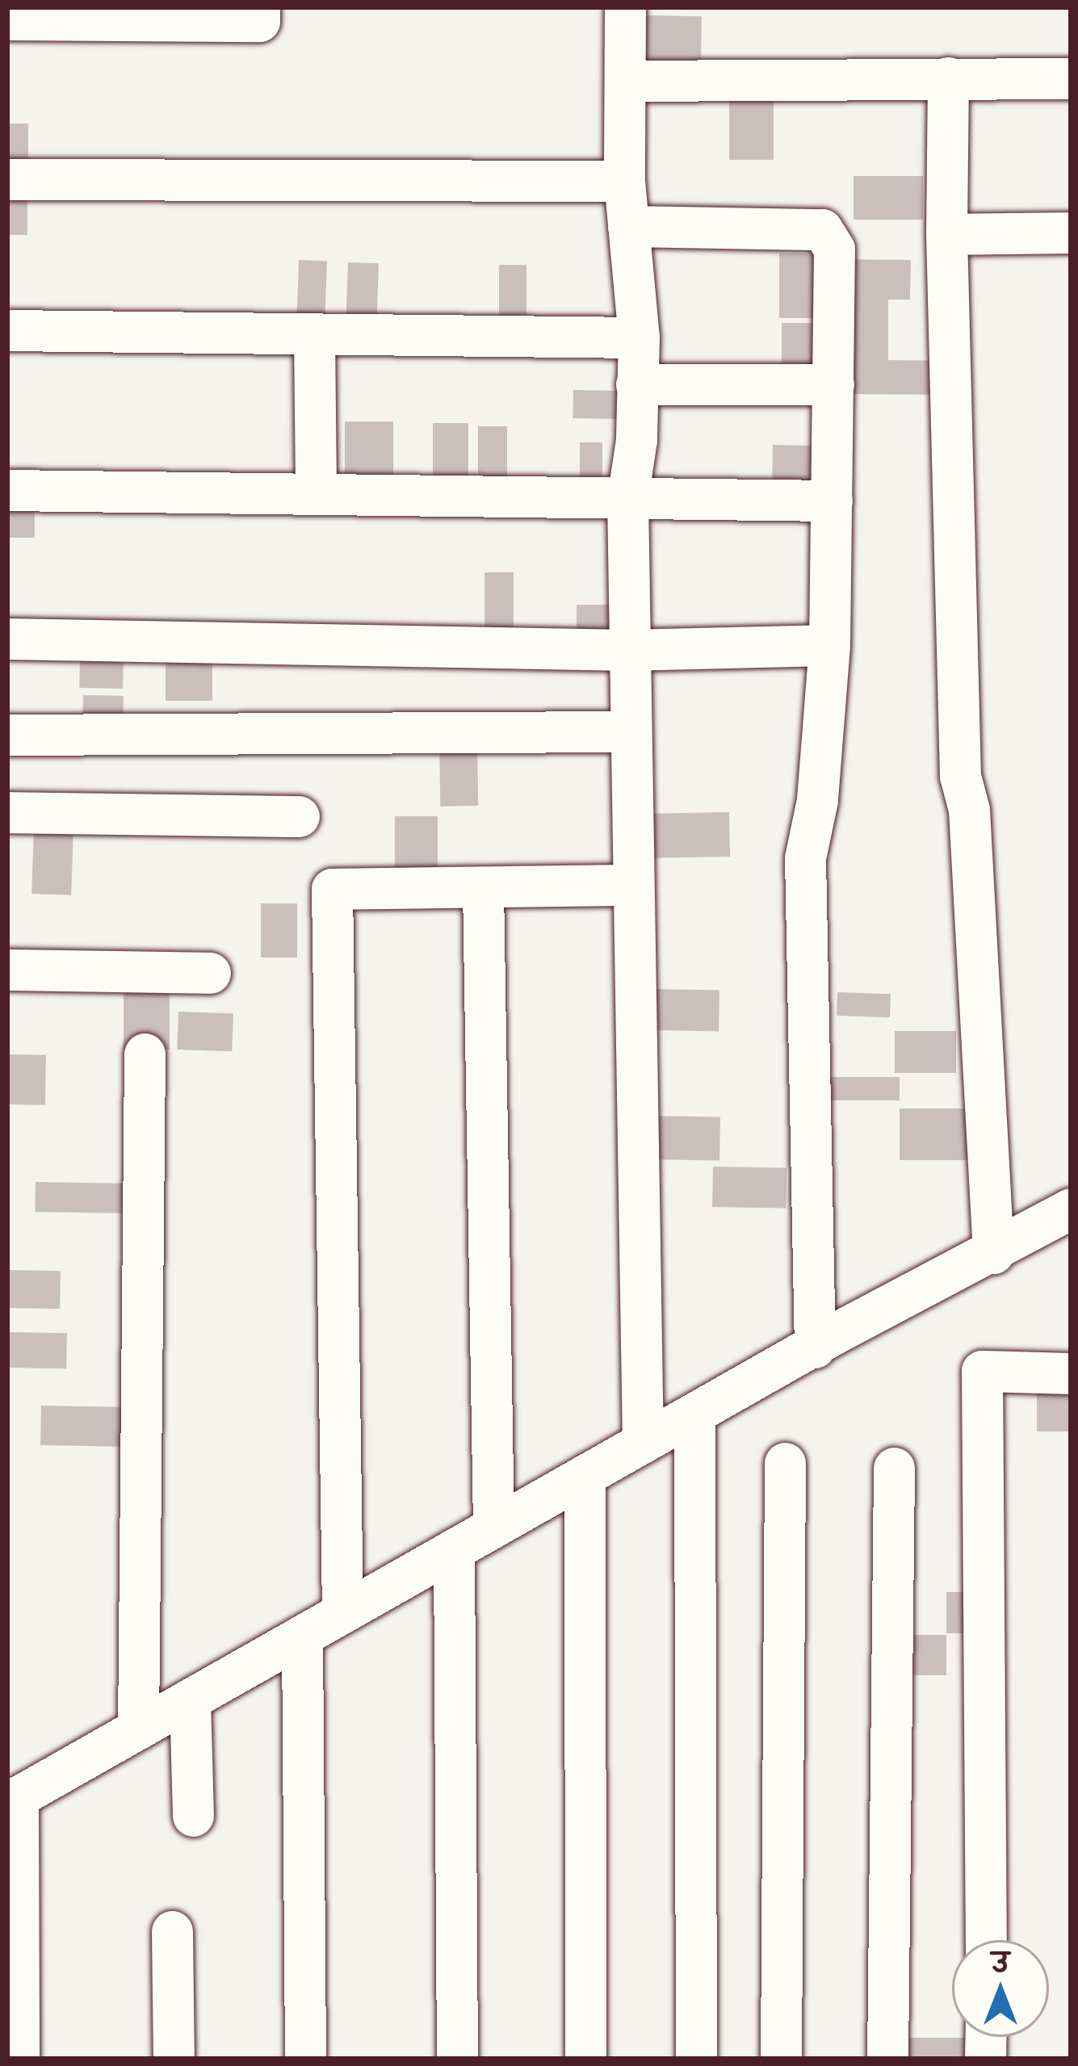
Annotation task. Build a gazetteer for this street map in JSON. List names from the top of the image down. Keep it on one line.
{"north":"top"}
